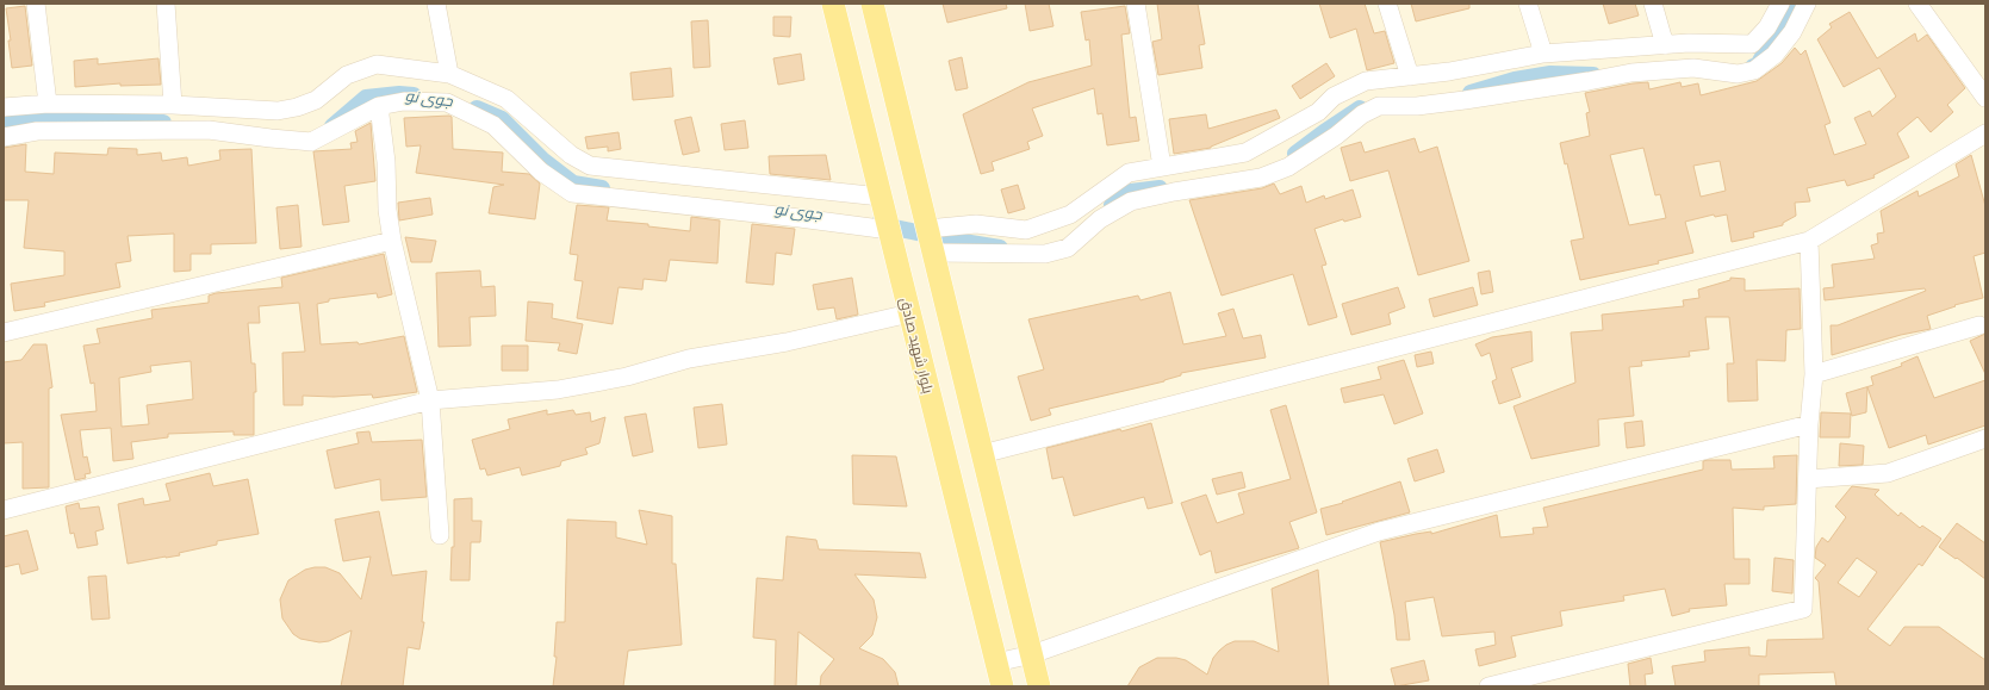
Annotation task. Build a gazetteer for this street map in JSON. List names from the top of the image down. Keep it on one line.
{"streets":{"main road":["بلوار شهید صادق"]},"water":["جوی نو"]}
